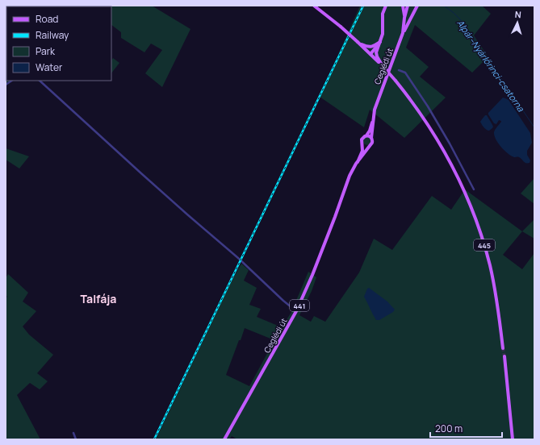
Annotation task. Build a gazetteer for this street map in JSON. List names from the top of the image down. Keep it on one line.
{"streets":{"main road":["Ceglédi út","445","441"]},"crossings":[["Ceglédi út","441"]],"districts":["Talfája"],"water":["Alpár–Nyárlőrinci-csatorna"],"legend":["Road","Railway","Park","Water"],"scale_bar":"200 m","north":"top"}
